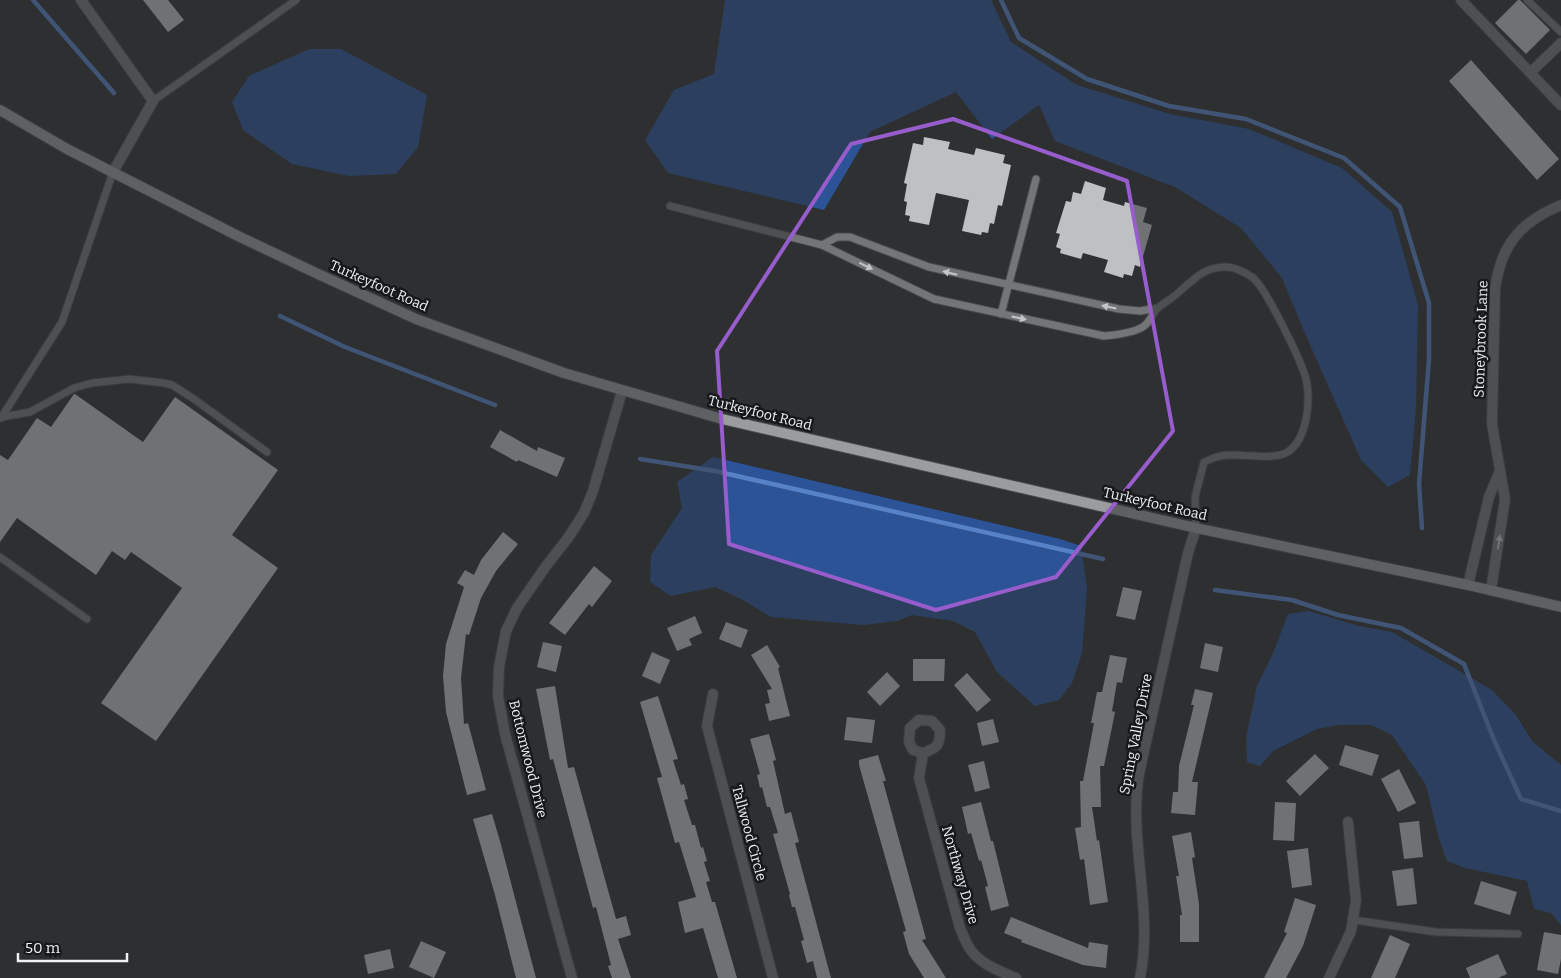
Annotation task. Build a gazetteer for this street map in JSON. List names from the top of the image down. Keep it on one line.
{"streets":{"main road":["Turkeyfoot Road"],"street":["Stoneybrook Lane","Spring Valley Drive","Bottomwood Drive","Tallwood Circle","Northway Drive"]},"crossings":[["Turkeyfoot Road","Stoneybrook Lane"],["Turkeyfoot Road","Spring Valley Drive"],["Turkeyfoot Road","Bottomwood Drive"]],"scale_bar":"50 m"}
